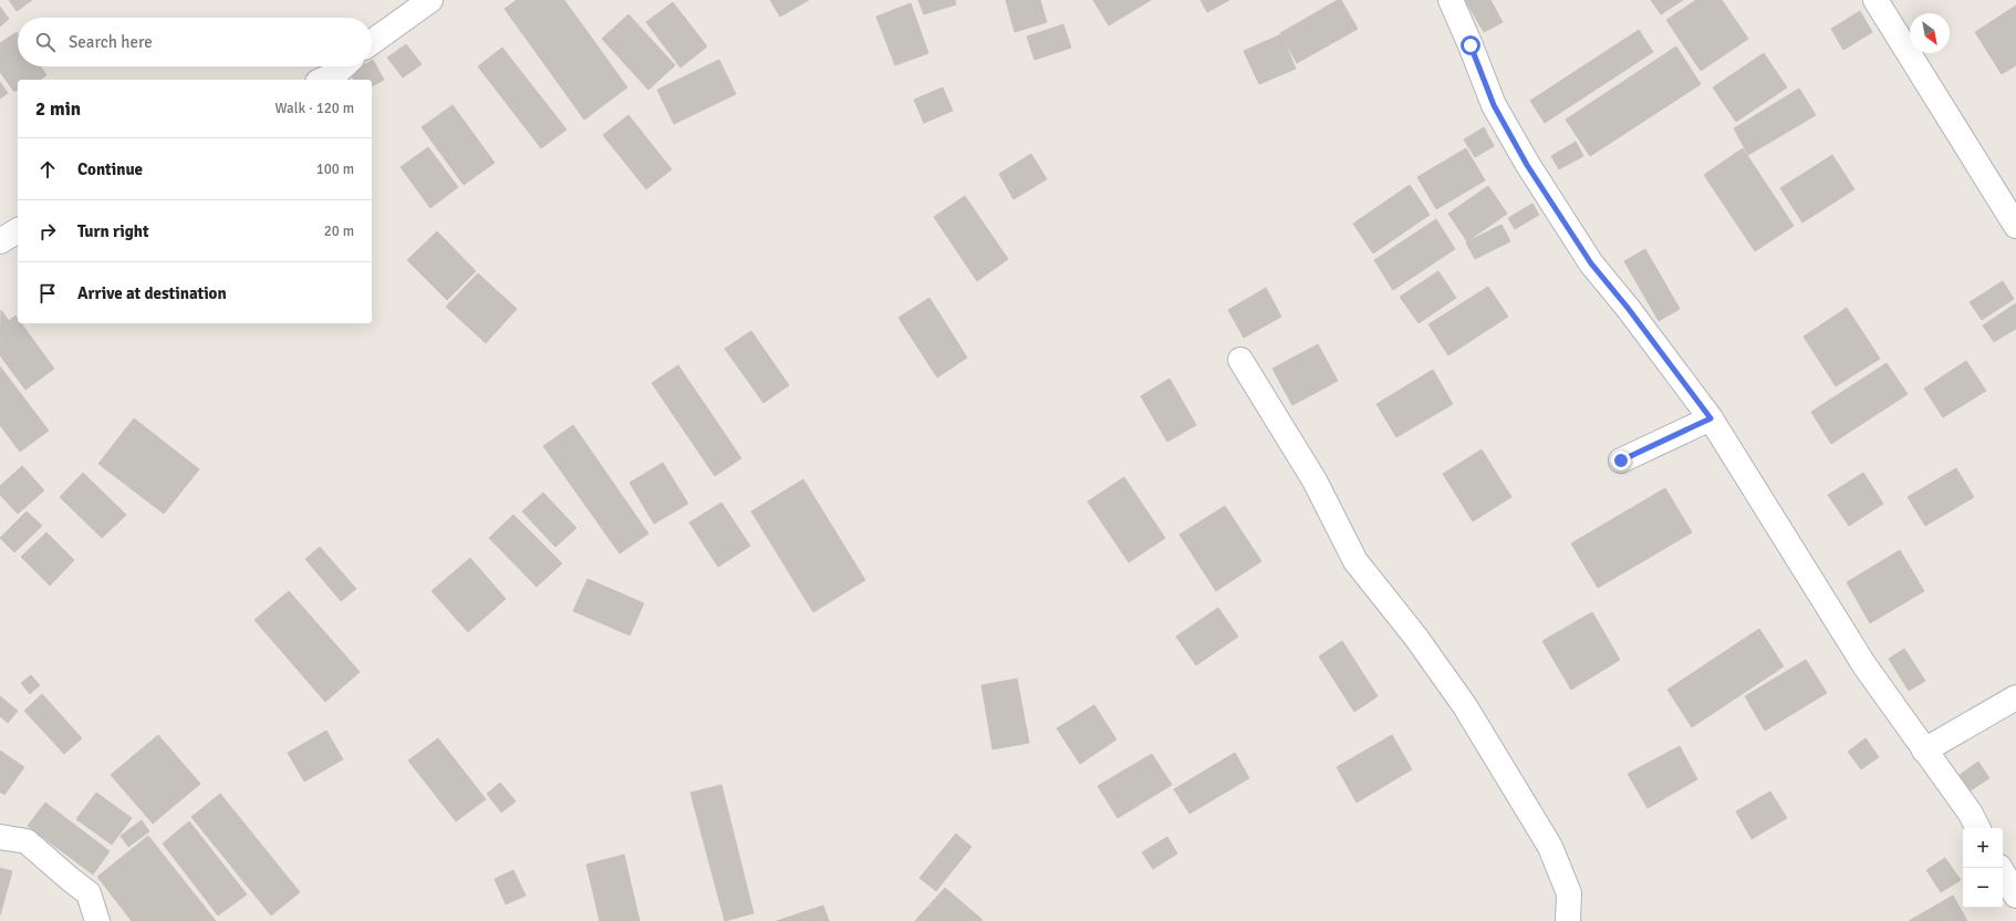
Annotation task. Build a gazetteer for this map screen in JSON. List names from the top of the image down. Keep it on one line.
{"north":"bottom right","page":{"search":"Search here","heading":["2 min","Walk · 120 m"],"list":[["Continue","100 m"],["Turn right","20 m"],"Arrive at destination"],"map_buttons":["+","−"]}}
